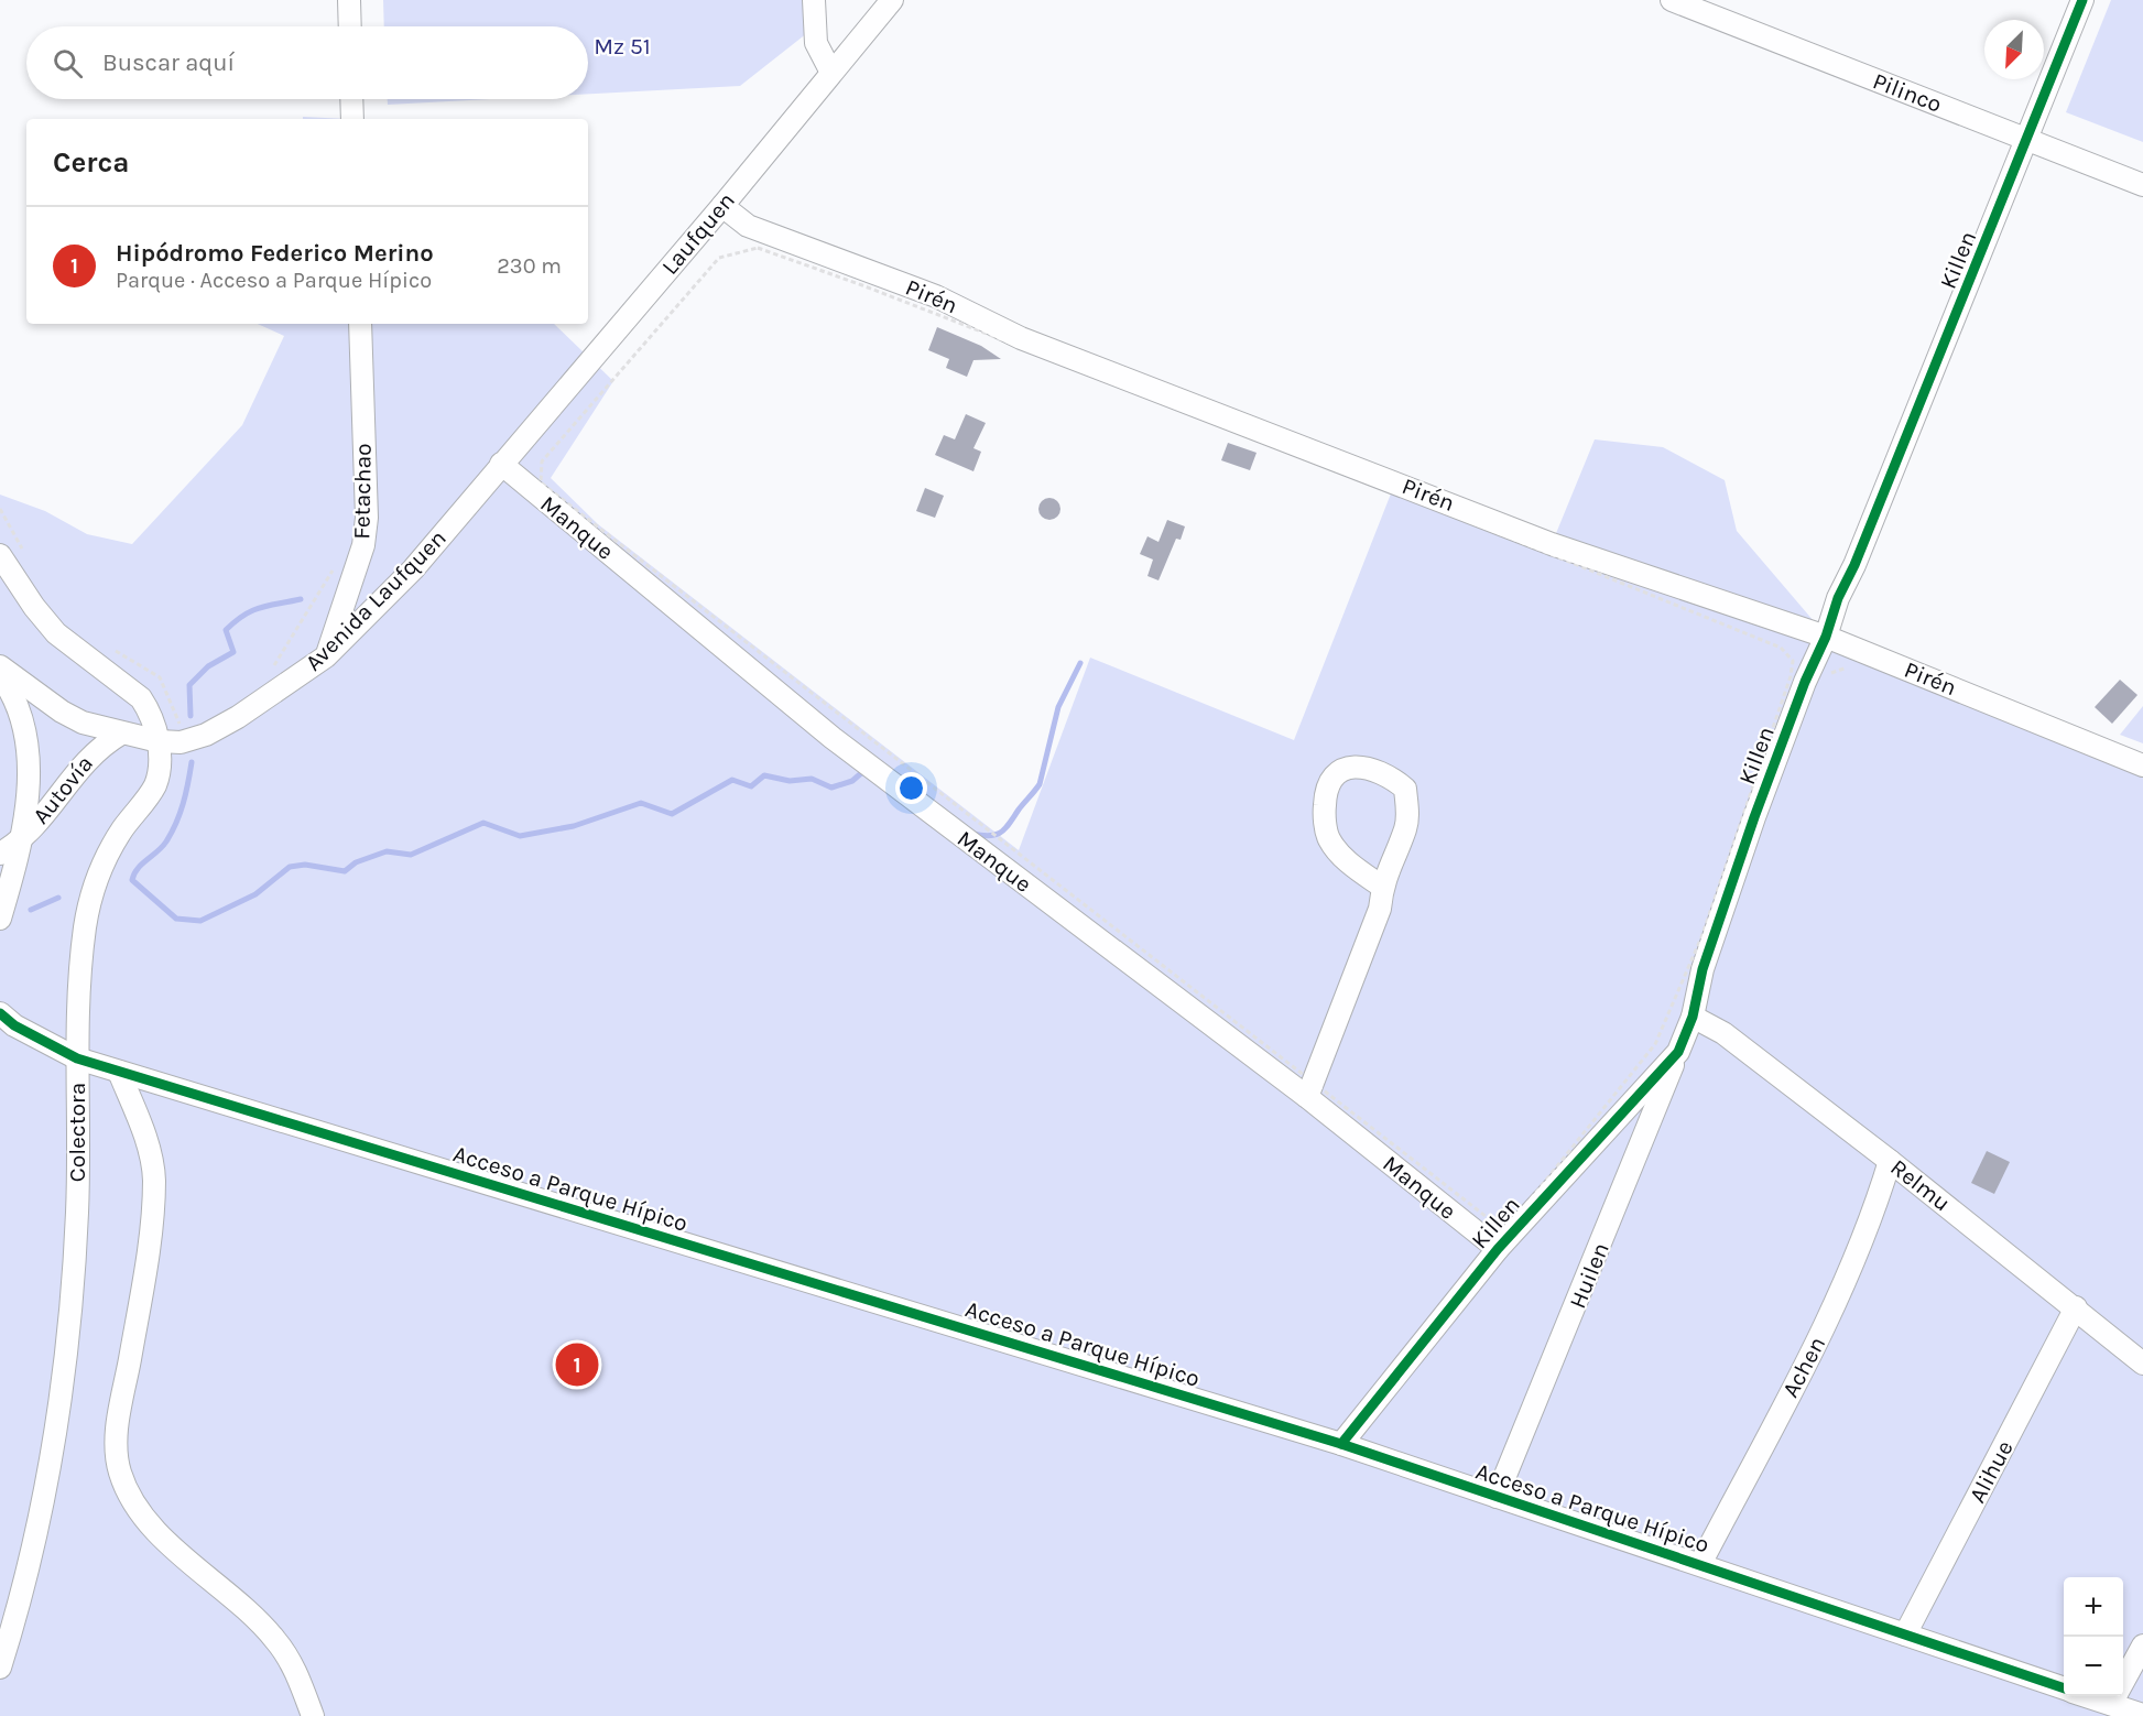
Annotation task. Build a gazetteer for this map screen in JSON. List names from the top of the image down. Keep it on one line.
{"streets":{"street":["Pilinco","Laufquen","Killen","Pirén","Fetachao","Manque","Avenida Laufquen","Autovía","Colectora","Relmu","Acceso a Parque Hípico","Huilen","Achen","Alihue"]},"crossings":[["Pilinco","Killen"],["Laufquen","Pirén"],["Laufquen","Manque"],["Laufquen","Avenida Laufquen"],["Killen","Pirén"],["Killen","Manque"],["Killen","Relmu"],["Killen","Acceso a Parque Hípico"],["Killen","Huilen"],["Fetachao","Avenida Laufquen"],["Manque","Avenida Laufquen"],["Avenida Laufquen","Autovía"],["Avenida Laufquen","Colectora"],["Colectora","Acceso a Parque Hípico"],["Relmu","Achen"],["Relmu","Alihue"],["Acceso a Parque Hípico","Huilen"],["Acceso a Parque Hípico","Achen"],["Acceso a Parque Hípico","Alihue"]],"parks":["Mz 51"],"north":"bottom left","page":{"search":"Buscar aquí","heading":"Cerca","list":[{"mark":"1","name":"Hipódromo Federico Merino","note":"Parque · Acceso a Parque Hípico","value":"230 m"}],"pins":"1","map_buttons":["+","−"]}}
